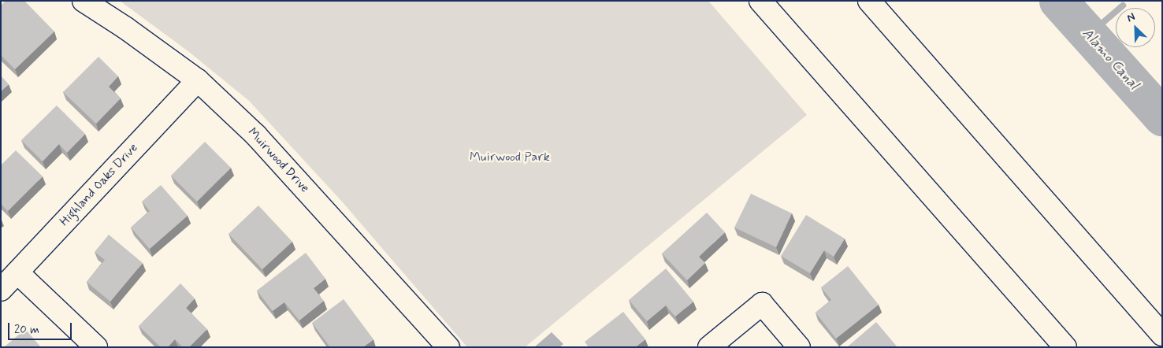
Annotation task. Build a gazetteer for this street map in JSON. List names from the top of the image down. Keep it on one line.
{"streets":{"main road":["Muirwood Drive","Highland Oaks Drive"]},"crossings":[["Muirwood Drive","Highland Oaks Drive"]],"water":["Alamo Canal"],"parks":["Muirwood Park"],"scale_bar":"20 m","north":"top left"}
